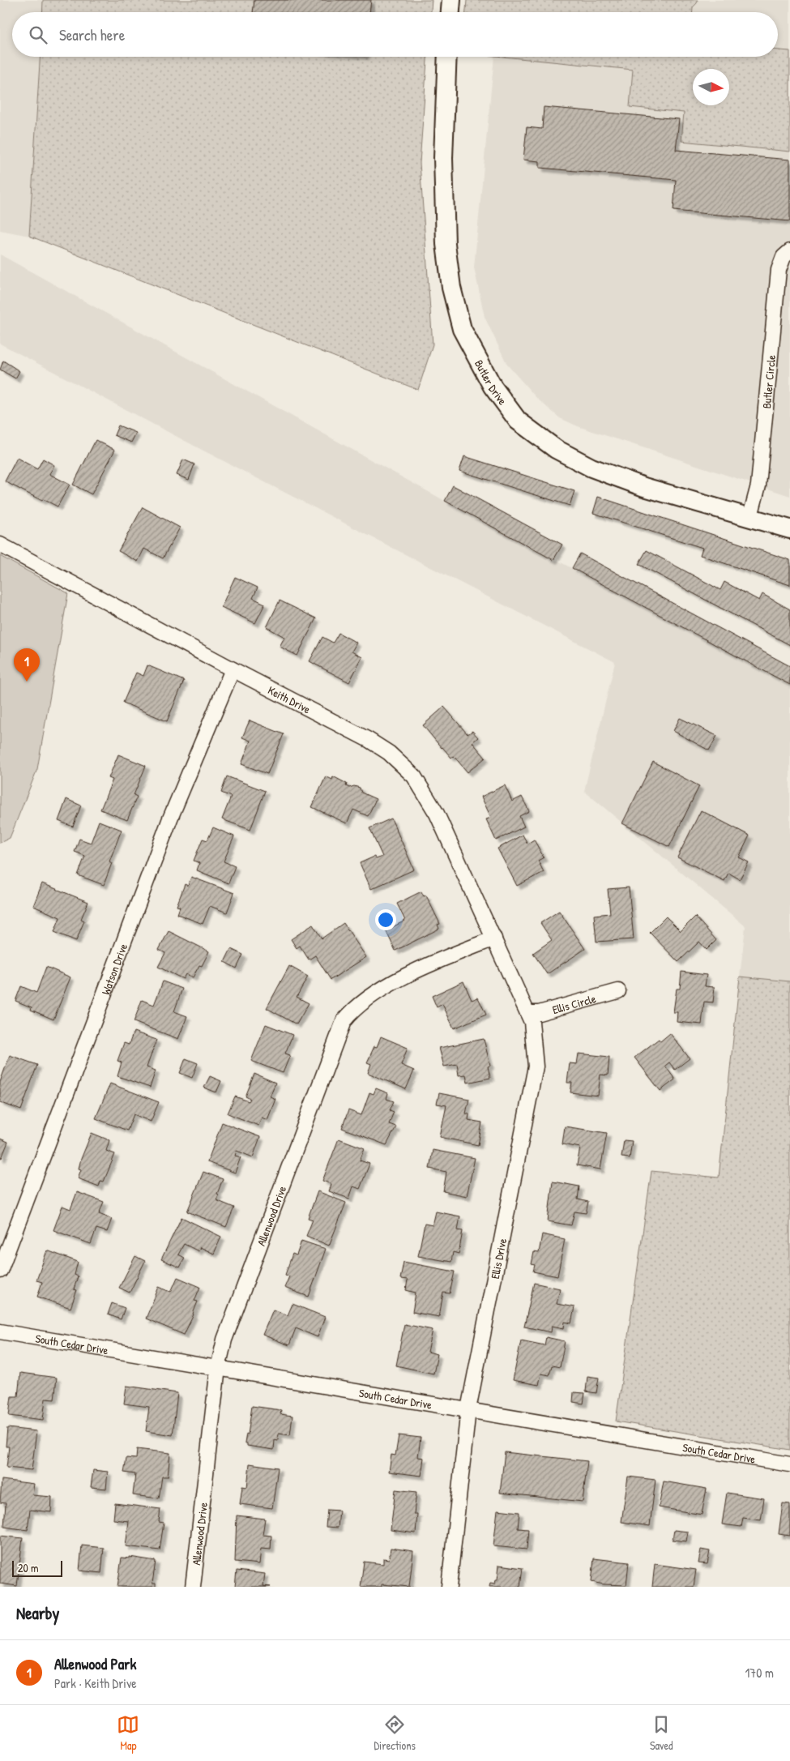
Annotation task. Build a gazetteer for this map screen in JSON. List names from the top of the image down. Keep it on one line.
{"streets":{"street":["Butler Drive","Butler Circle","Keith Drive","Watson Drive","Ellis Circle","Allenwood Drive","Ellis Drive","South Cedar Drive"]},"crossings":[["Butler Drive","Butler Circle"],["Keith Drive","Watson Drive"],["Keith Drive","Allenwood Drive"],["Keith Drive","Ellis Drive"],["Ellis Circle","Ellis Drive"],["Allenwood Drive","Ellis Drive"],["Allenwood Drive","South Cedar Drive"],["Ellis Drive","South Cedar Drive"]],"scale_bar":"20 m","north":"right","page":{"search":"Search here","pins":"1","scale":"20 m","heading":"Nearby","list":[{"mark":"1","name":"Allenwood Park","note":"Park · Keith Drive","value":"170 m"}],"nav":["Map","Directions","Saved"]}}
